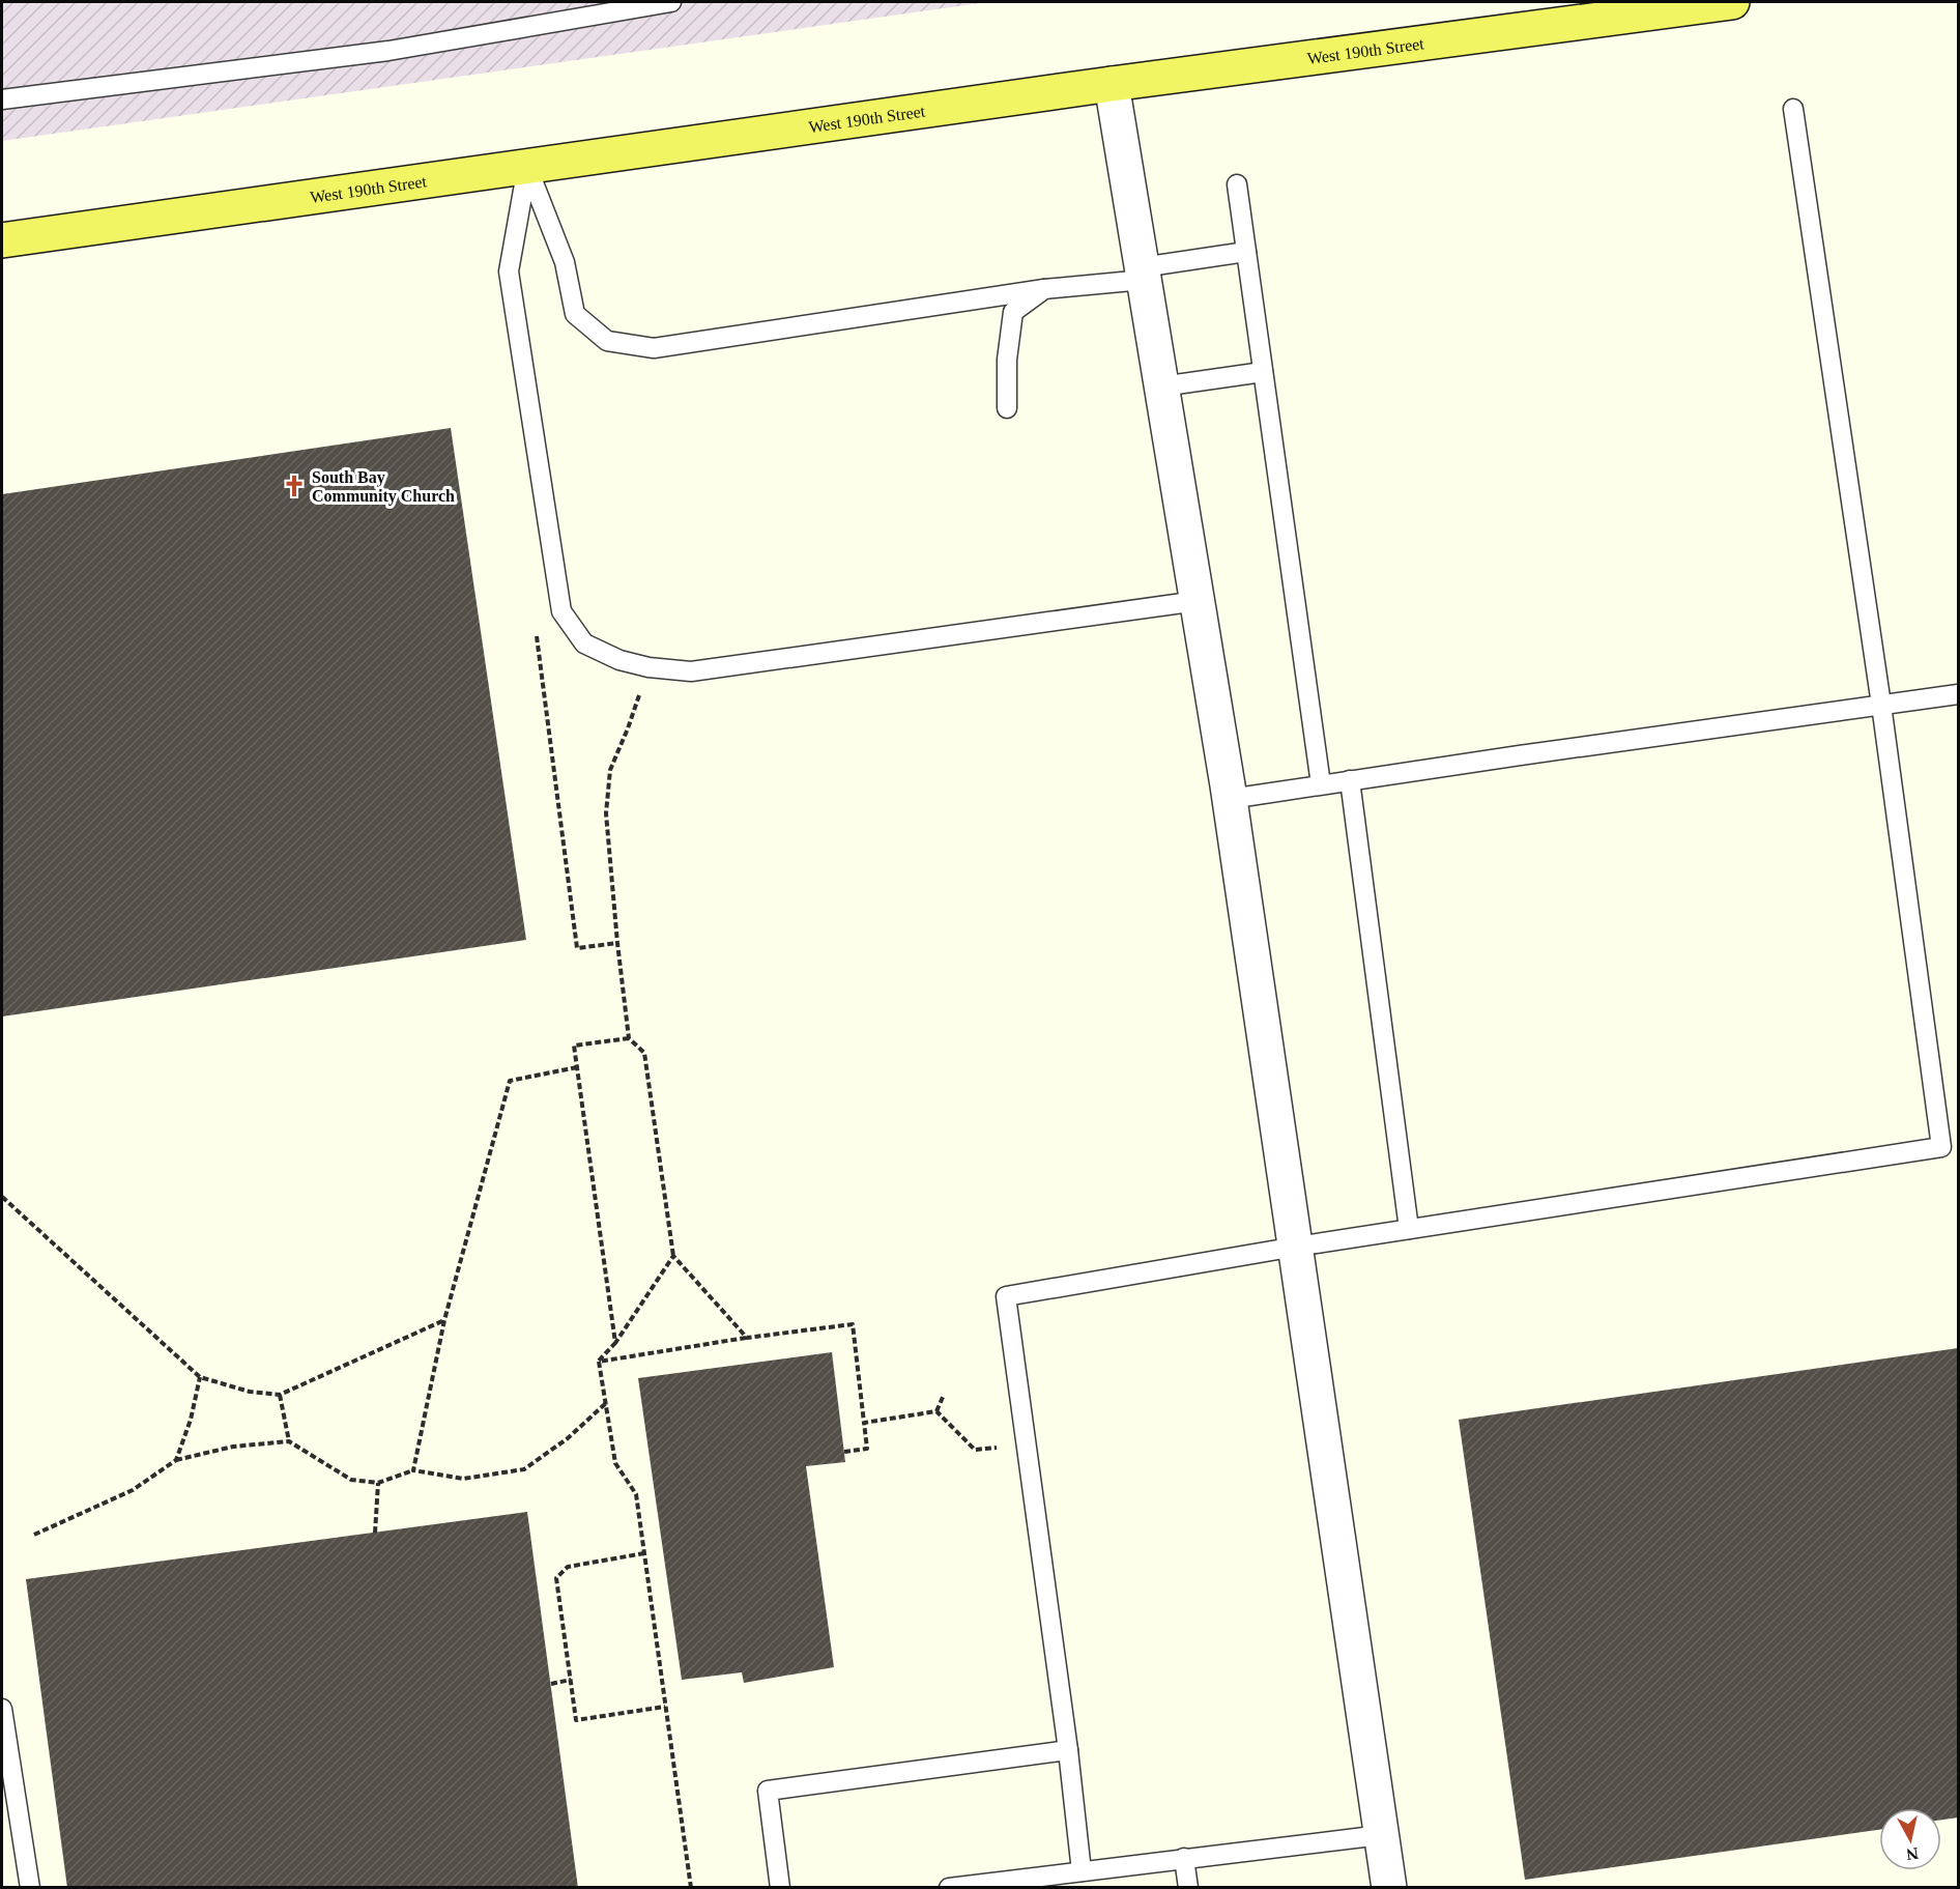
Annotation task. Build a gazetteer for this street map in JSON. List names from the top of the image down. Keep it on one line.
{"streets":{"main road":["West 190th Street"]},"places":{"church":["South Bay Community Church"]},"north":"bottom"}
